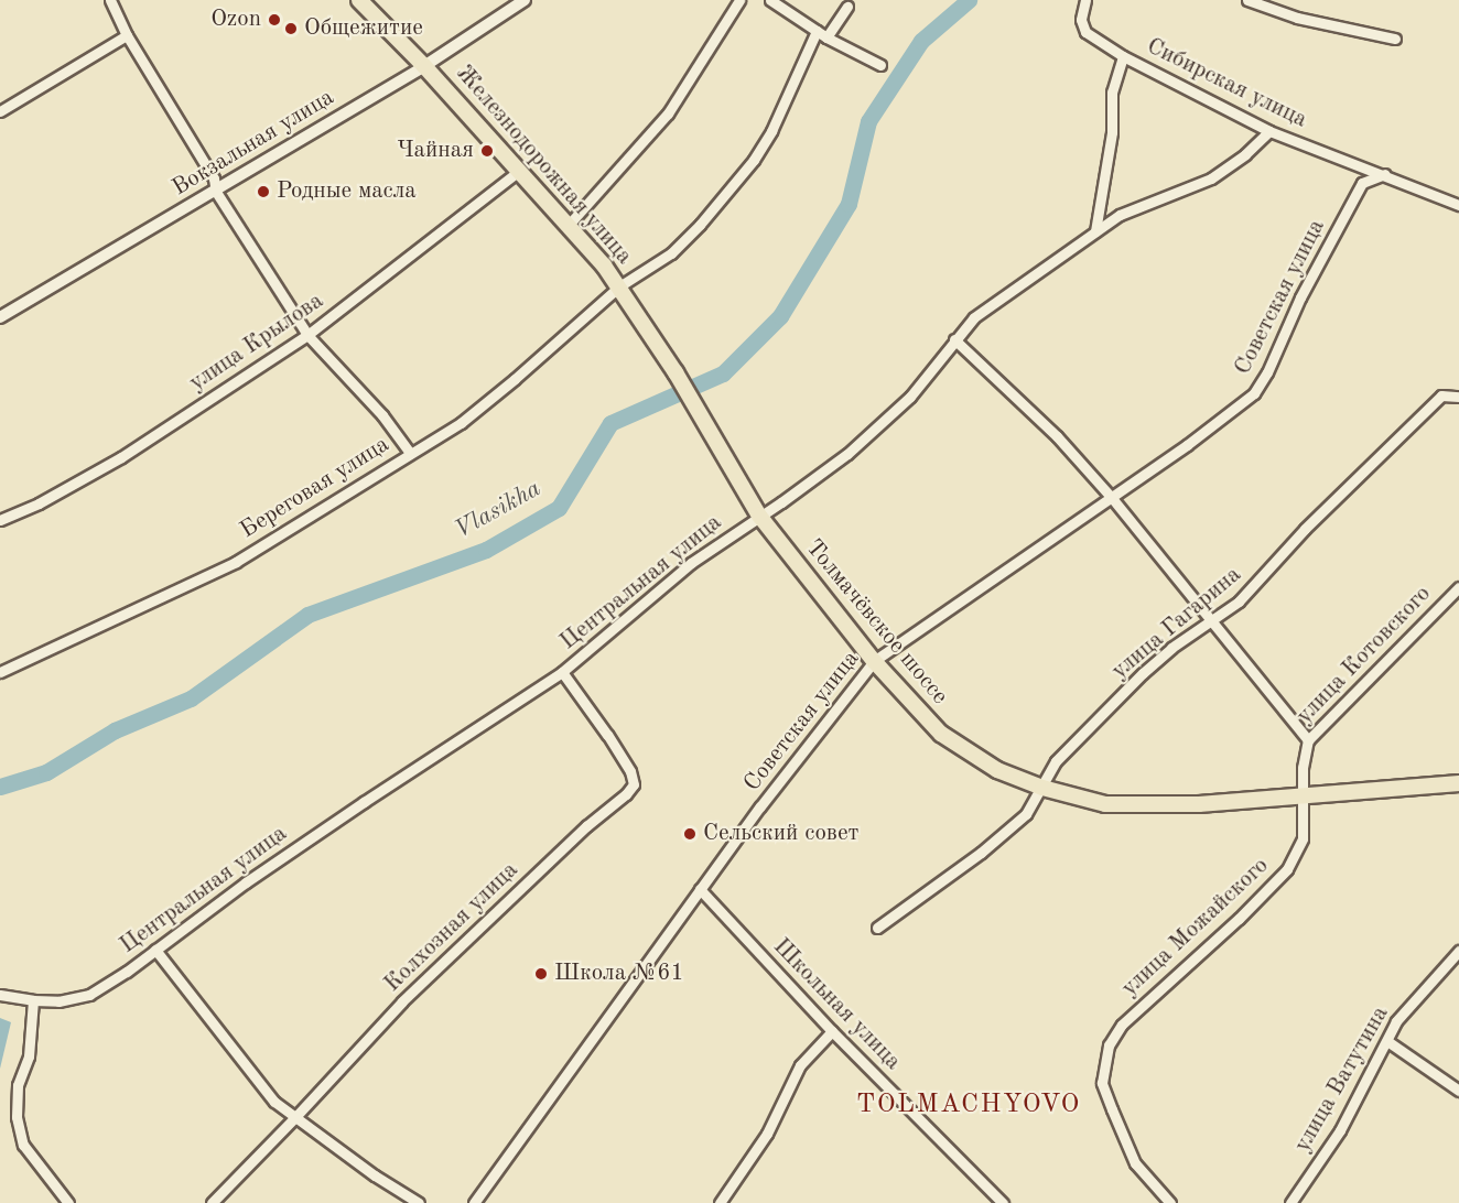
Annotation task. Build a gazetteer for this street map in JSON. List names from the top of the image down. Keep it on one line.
{"streets":{"main road":["Железнодорожная улица","Толмачёвское шоссе"],"street":["Сибирская улица","Вокзальная улица","Советская улица","улица Крылова","Береговая улица","Центральная улица","улица Гагарина","улица Котовского","Колхозная улица","улица Можайского","Школьная улица","улица Ватутина"]},"crossings":[["Сибирская улица","Советская улица"],["Сибирская улица","Центральная улица"],["Вокзальная улица","Железнодорожная улица"],["Железнодорожная улица","улица Крылова"],["Железнодорожная улица","Береговая улица"],["Железнодорожная улица","Толмачёвское шоссе"],["Советская улица","Толмачёвское шоссе"],["Советская улица","Школьная улица"],["Центральная улица","Толмачёвское шоссе"],["Центральная улица","Колхозная улица"],["Толмачёвское шоссе","улица Гагарина"],["Толмачёвское шоссе","улица Котовского"],["Толмачёвское шоссе","улица Можайского"],["улица Котовского","улица Можайского"]],"districts":["TOLMACHYOVO"],"water":["Vlasikha"],"places":["Ozon","Общежитие","Чайная","Родные масла","Сельский совет","Школа №61"]}
